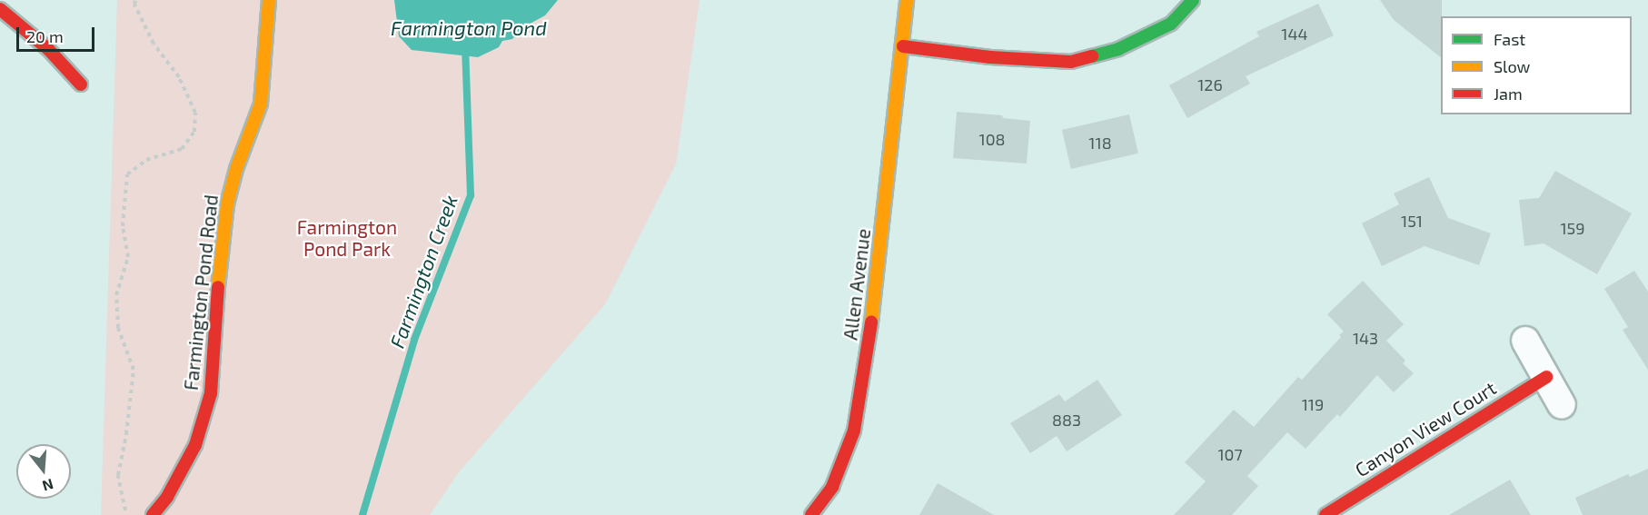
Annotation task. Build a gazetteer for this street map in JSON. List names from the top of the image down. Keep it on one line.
{"streets":{"street":["Allen Avenue","Farmington Pond Road","Canyon View Court"]},"water":["Farmington Pond","Farmington Creek"],"parks":["Farmington Pond Park"],"house_numbers":["144","126","108","118","151","159","143","119","883","107"],"legend":["Fast","Slow","Jam"],"scale_bar":"20 m","north":"bottom"}
